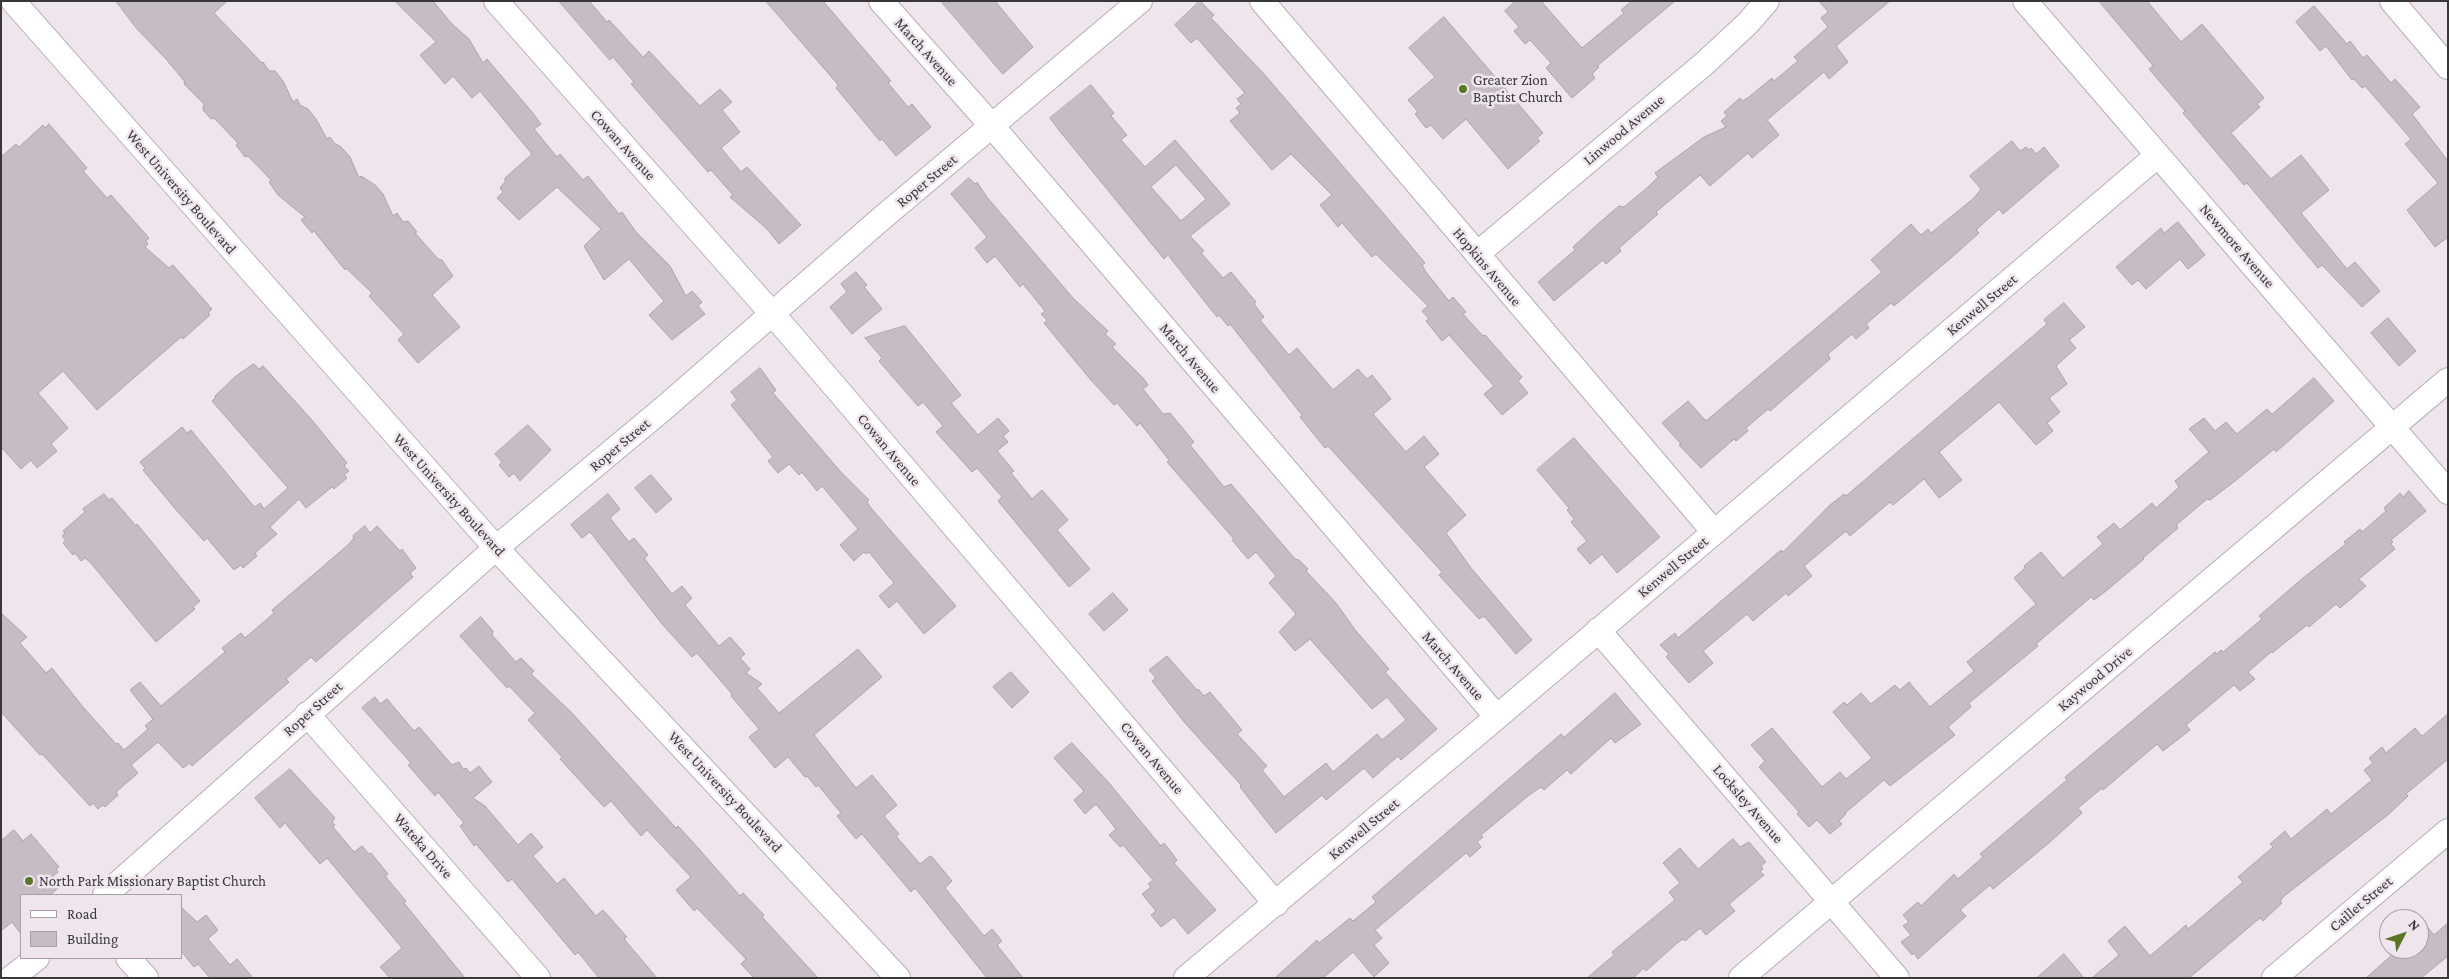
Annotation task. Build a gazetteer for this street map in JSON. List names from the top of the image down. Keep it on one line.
{"streets":{"street":["March Avenue","Linwood Avenue","Cowan Avenue","Roper Street","West University Boulevard","Newmore Avenue","Hopkins Avenue","Kenwell Street","Kaywood Drive","Locksley Avenue","Wateka Drive","Caillet Street"]},"crossings":[["March Avenue","Roper Street"],["March Avenue","Kenwell Street"],["Linwood Avenue","Hopkins Avenue"],["Cowan Avenue","Roper Street"],["Cowan Avenue","Kenwell Street"],["Roper Street","West University Boulevard"],["Roper Street","Wateka Drive"],["Newmore Avenue","Kenwell Street"],["Newmore Avenue","Kaywood Drive"],["Hopkins Avenue","Kenwell Street"],["Kenwell Street","Locksley Avenue"],["Kaywood Drive","Locksley Avenue"]],"places":["Greater Zion Baptist Church","North Park Missionary Baptist Church"],"legend":["Road","Building"],"north":"top right"}
